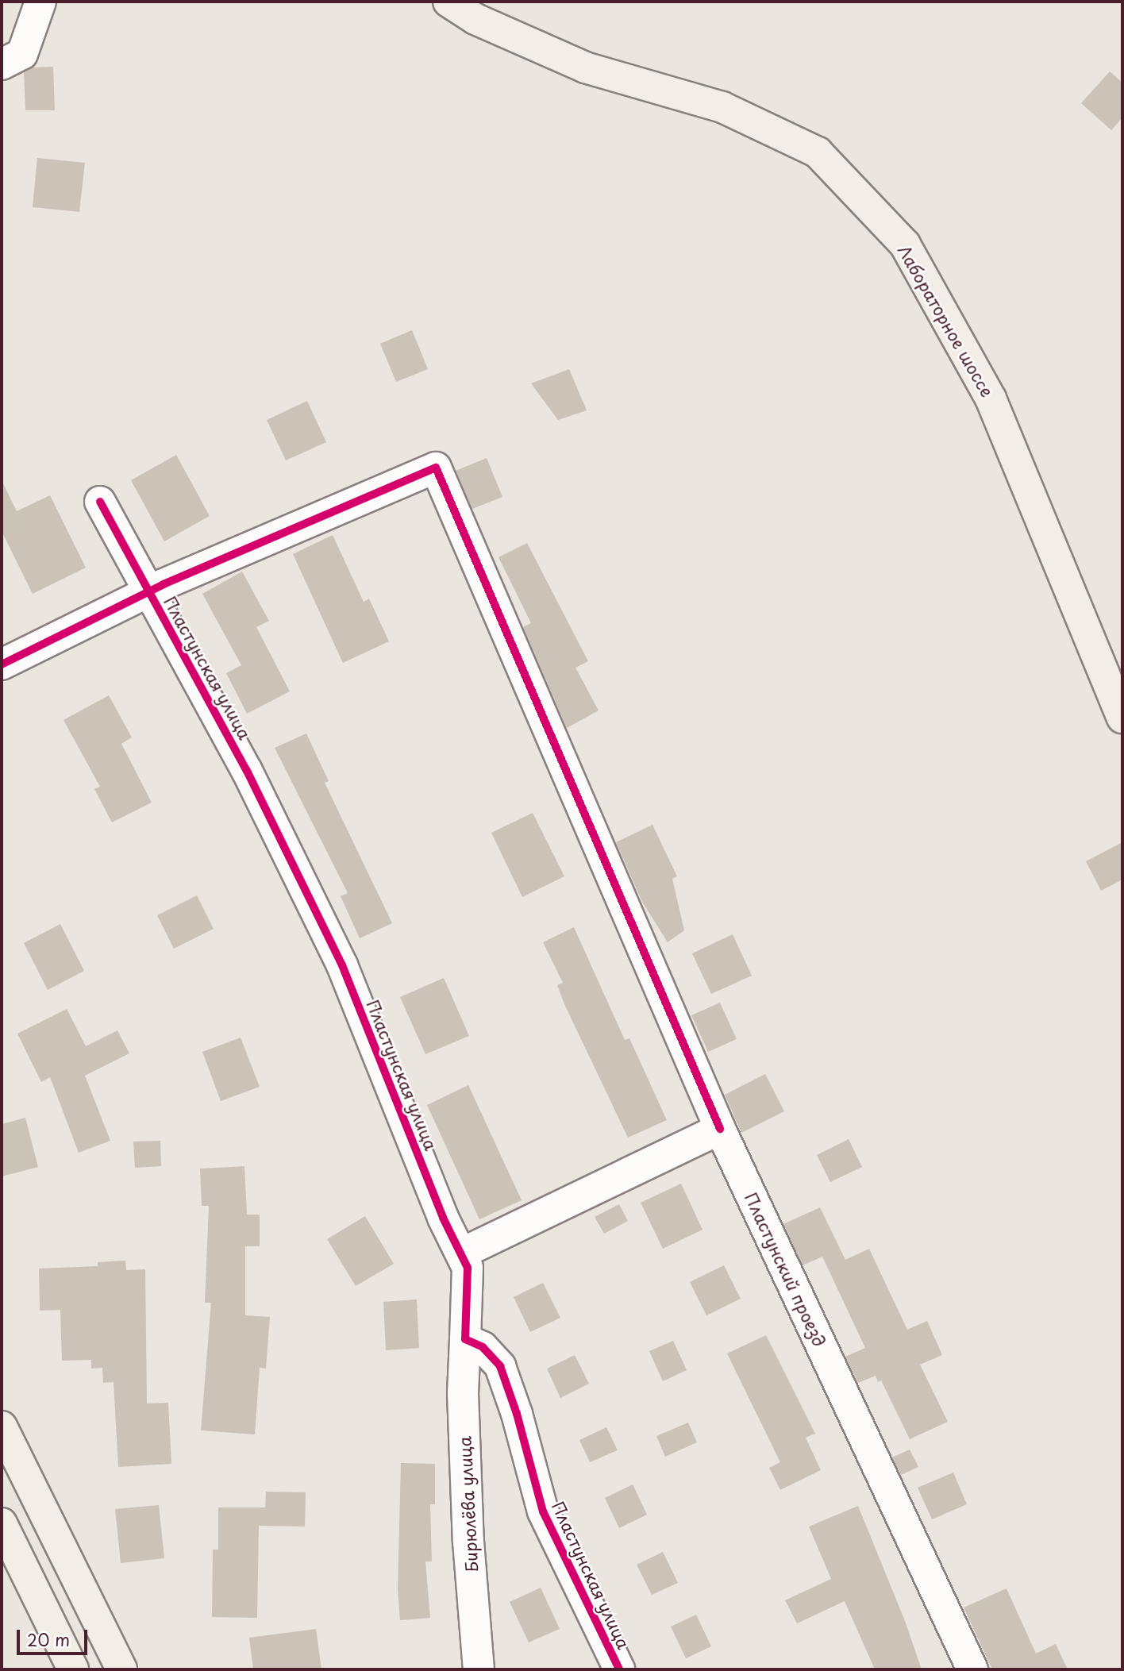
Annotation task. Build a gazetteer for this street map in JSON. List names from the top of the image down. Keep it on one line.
{"streets":{"main road":["Лабораторное шоссе"],"street":["Пластунская улица","Пластунский проезд","Бирюлёва улица"]},"crossings":[["Пластунская улица","Пластунский проезд"],["Пластунская улица","Бирюлёва улица"]],"scale_bar":"20 m"}
